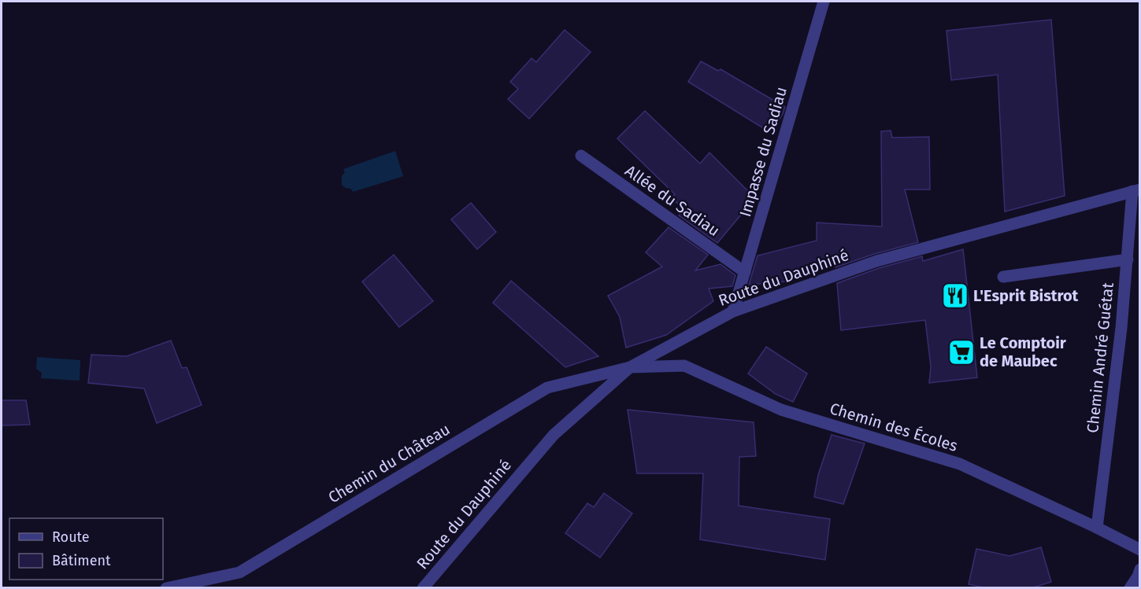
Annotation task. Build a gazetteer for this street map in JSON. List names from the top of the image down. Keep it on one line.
{"streets":{"street":["Impasse du Sadiau","Allée du Sadiau","Route du Dauphiné","Chemin André Guétat","Chemin des Écoles","Chemin du Château"]},"crossings":[["Impasse du Sadiau","Allée du Sadiau"],["Impasse du Sadiau","Route du Dauphiné"],["Route du Dauphiné","Chemin André Guétat"],["Route du Dauphiné","Chemin des Écoles"],["Route du Dauphiné","Chemin du Château"],["Chemin André Guétat","Chemin des Écoles"],["Chemin des Écoles","Chemin du Château"]],"places":{"restaurant":["L'Esprit Bistrot"],"supermarket":["Le Comptoir de Maubec"]},"legend":["Route","Bâtiment"]}
